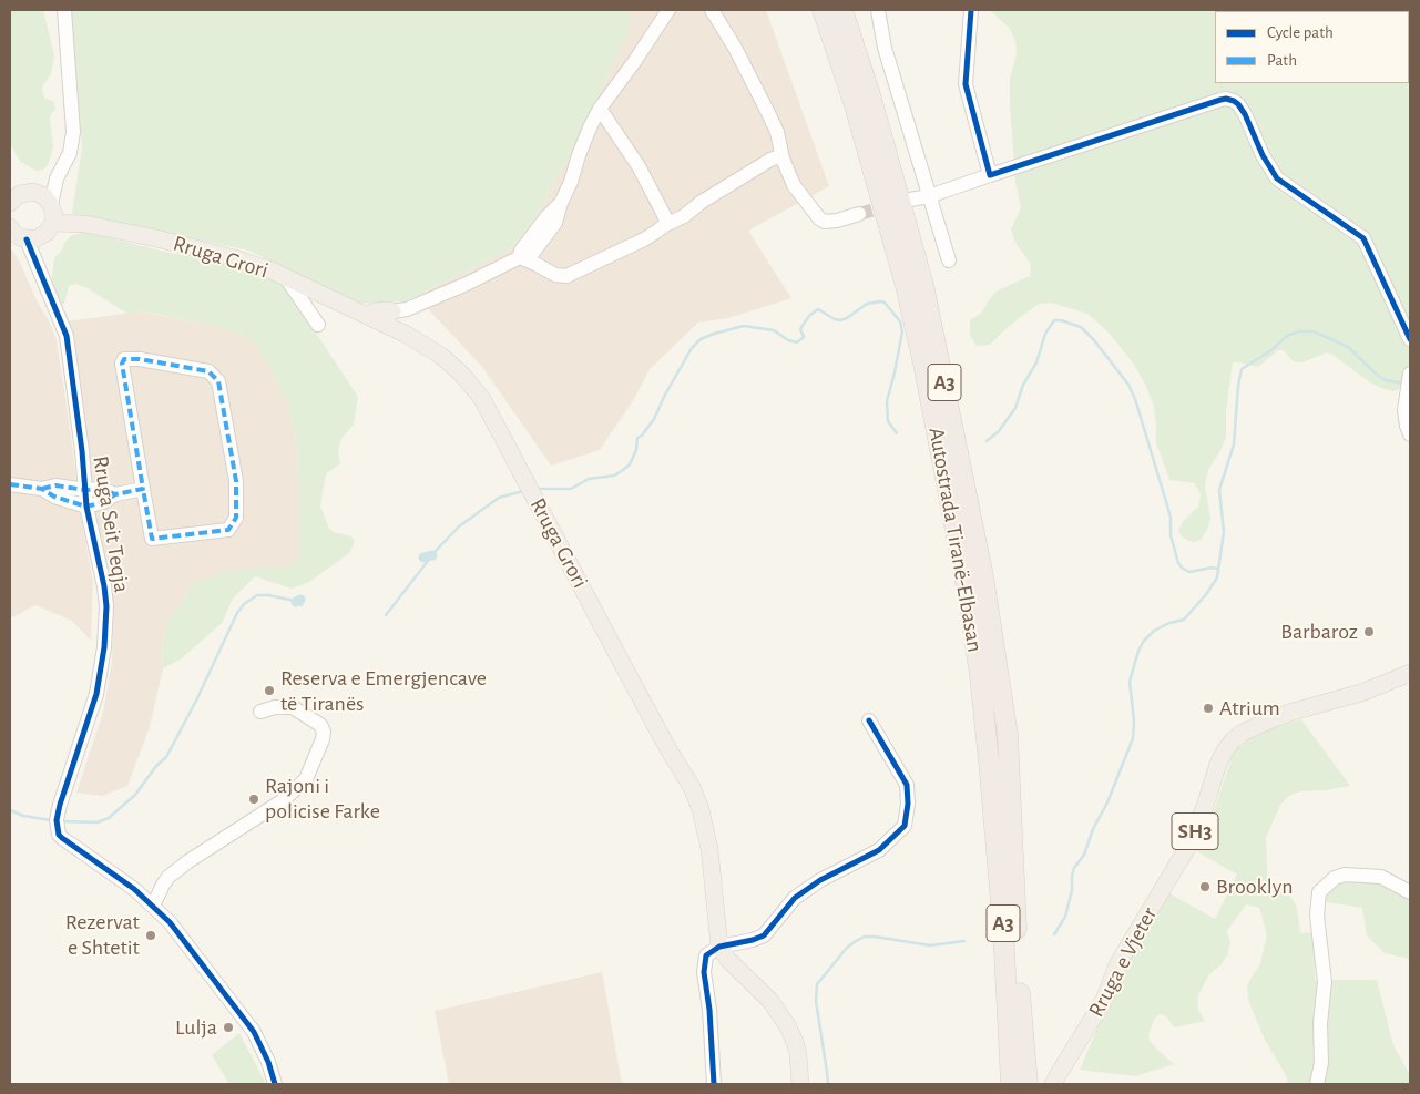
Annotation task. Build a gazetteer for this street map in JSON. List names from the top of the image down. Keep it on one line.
{"streets":{"highway":["A3","Autostrada Tiranë-Elbasan"],"main road":["Rruga Grori","SH3","Rruga e Vjeter"],"street":["Rruga Seit Teqja"]},"places":["Barbaroz","Reserva e Emergjencave të Tiranës","Atrium","Rajoni i policise Farke","Brooklyn","Rezervat e Shtetit","Lulja"],"legend":["Cycle path","Path"]}
